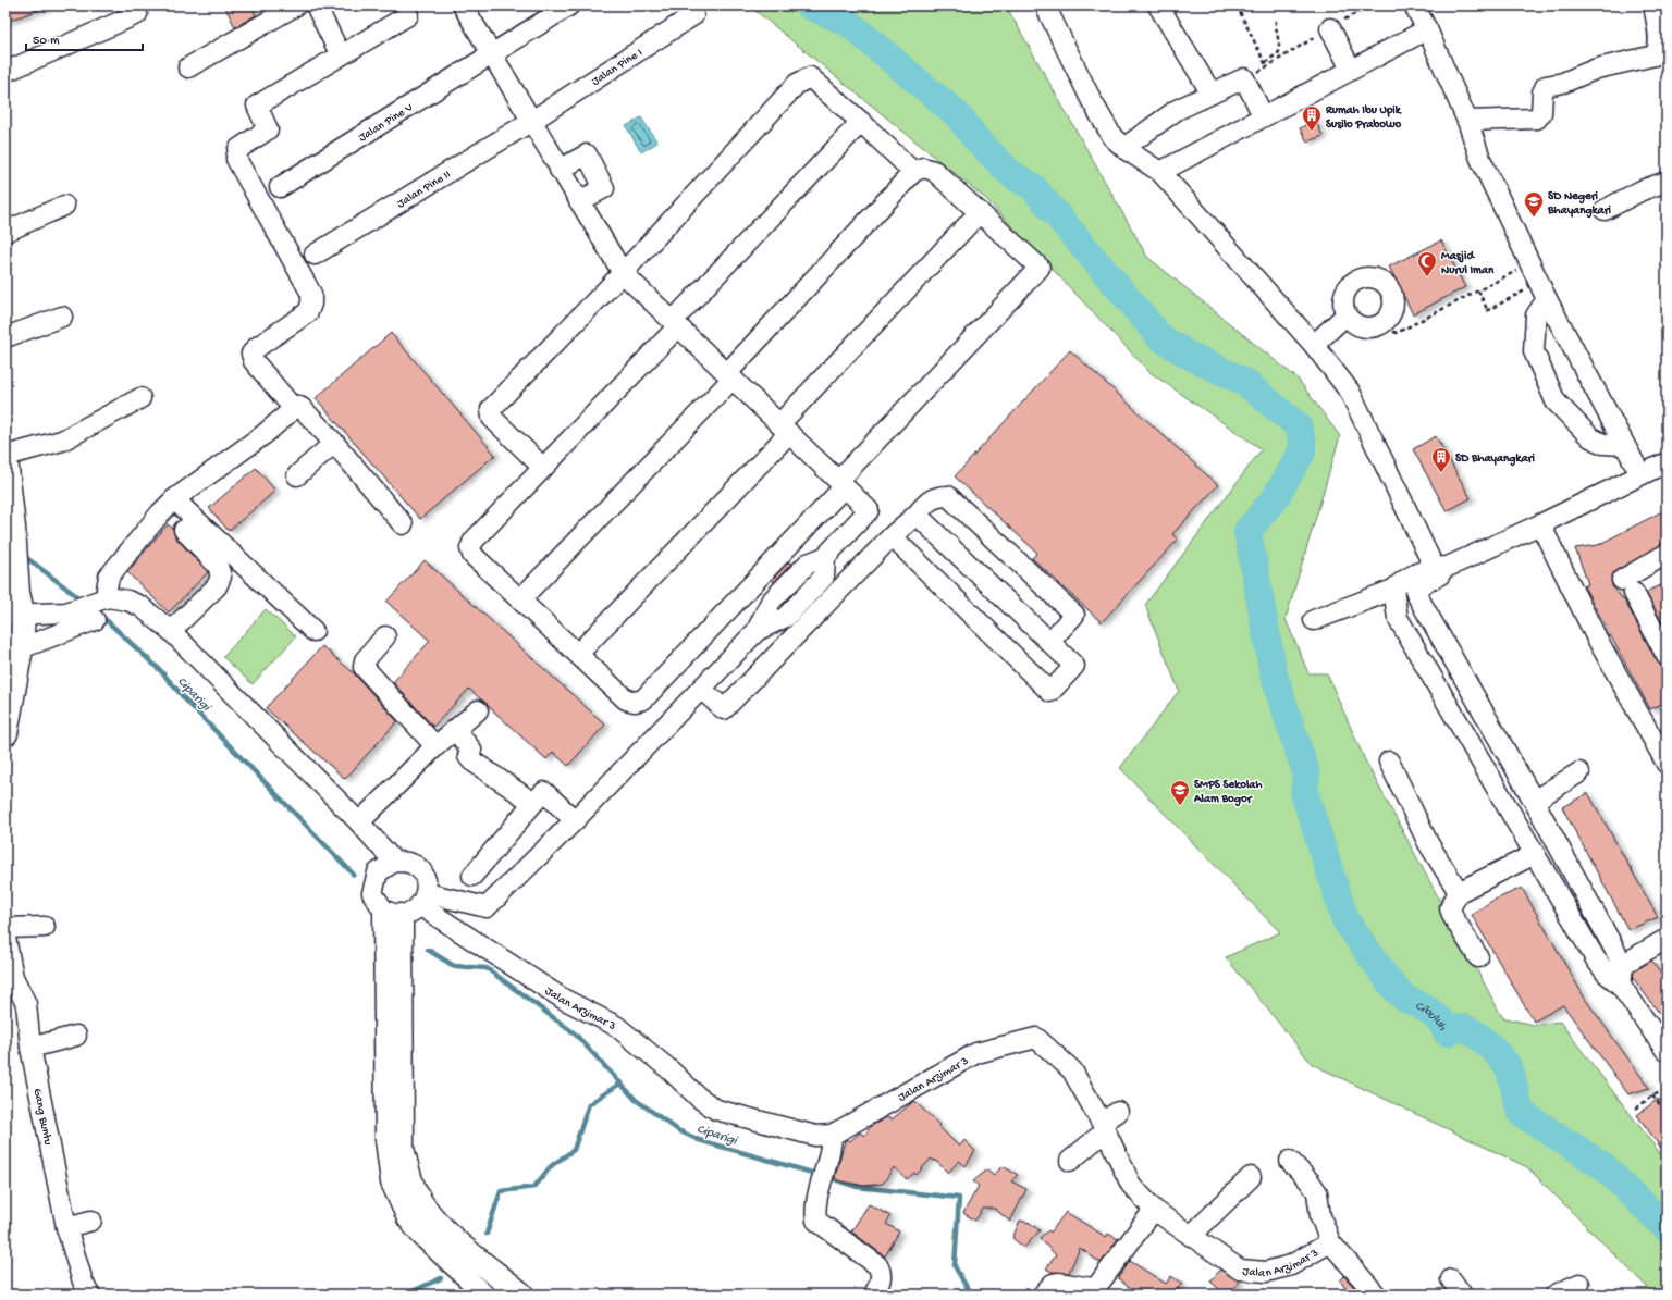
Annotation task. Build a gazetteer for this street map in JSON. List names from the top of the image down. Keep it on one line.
{"streets":{"street":["Jalan Pine I","Jalan Pine V","Jalan Pine II","Jalan Arzimar 3","Gang Buntu"]},"crossings":[["Jalan Pine I","Jalan Pine II"]],"water":["Ciparigi","Cibuluh"],"places":{"building":["Rumah Ibu Upik Susilo Prabowo","SD Bhayangkari"],"school or university":["SD Negeri Bhayangkari","SMPS Sekolah Alam Bogor"],"mosque":["Masjid Nurul Iman"]},"scale_bar":"50 m"}
